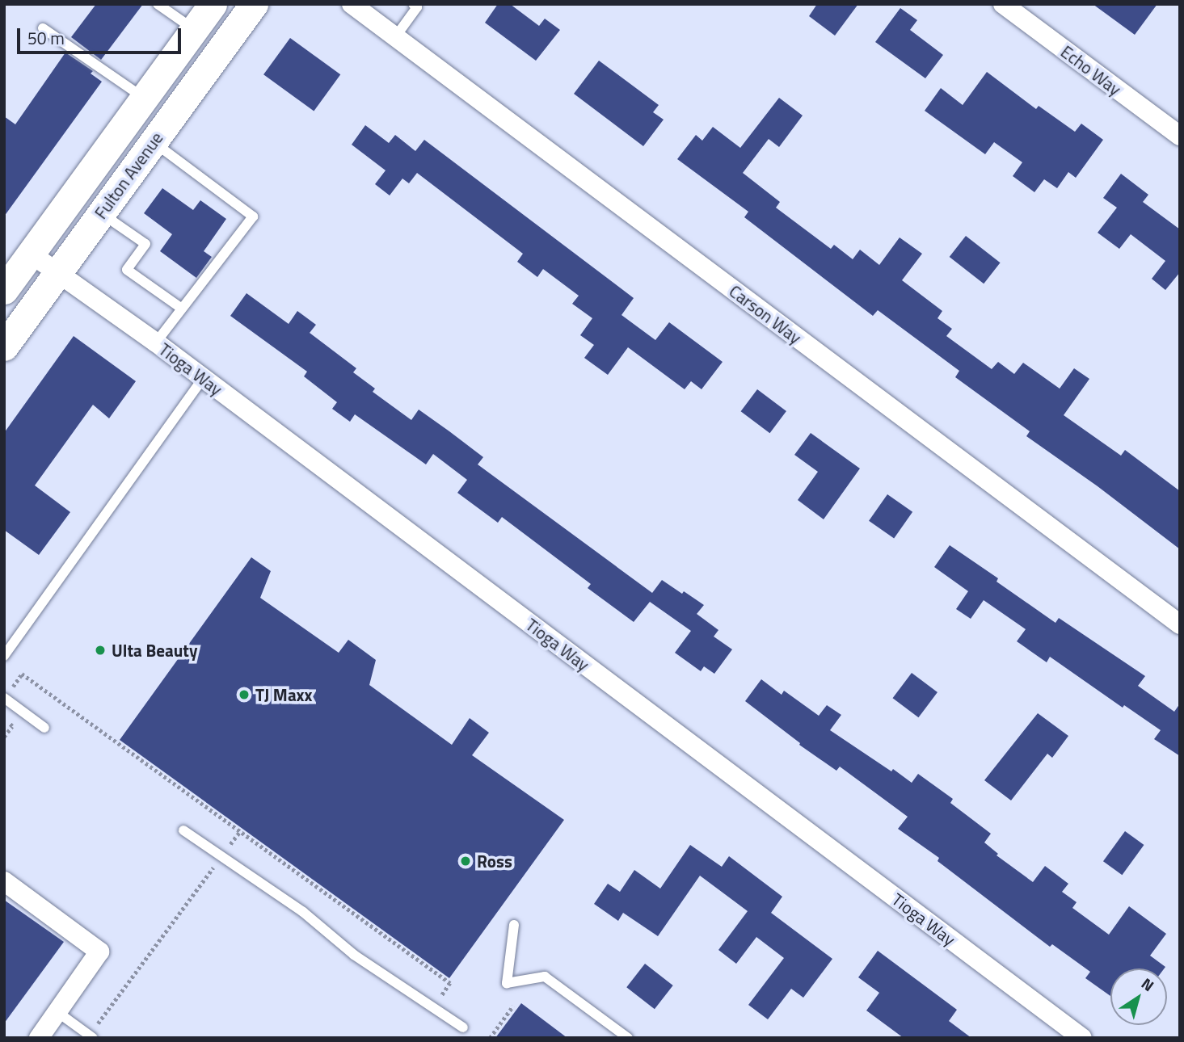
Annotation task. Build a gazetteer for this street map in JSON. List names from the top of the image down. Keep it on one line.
{"streets":{"main road":["Fulton Avenue"],"street":["Echo Way","Carson Way","Tioga Way"]},"crossings":[["Fulton Avenue","Tioga Way"]],"places":["Ulta Beauty","TJ Maxx","Ross"],"scale_bar":"50 m","north":"top right"}
